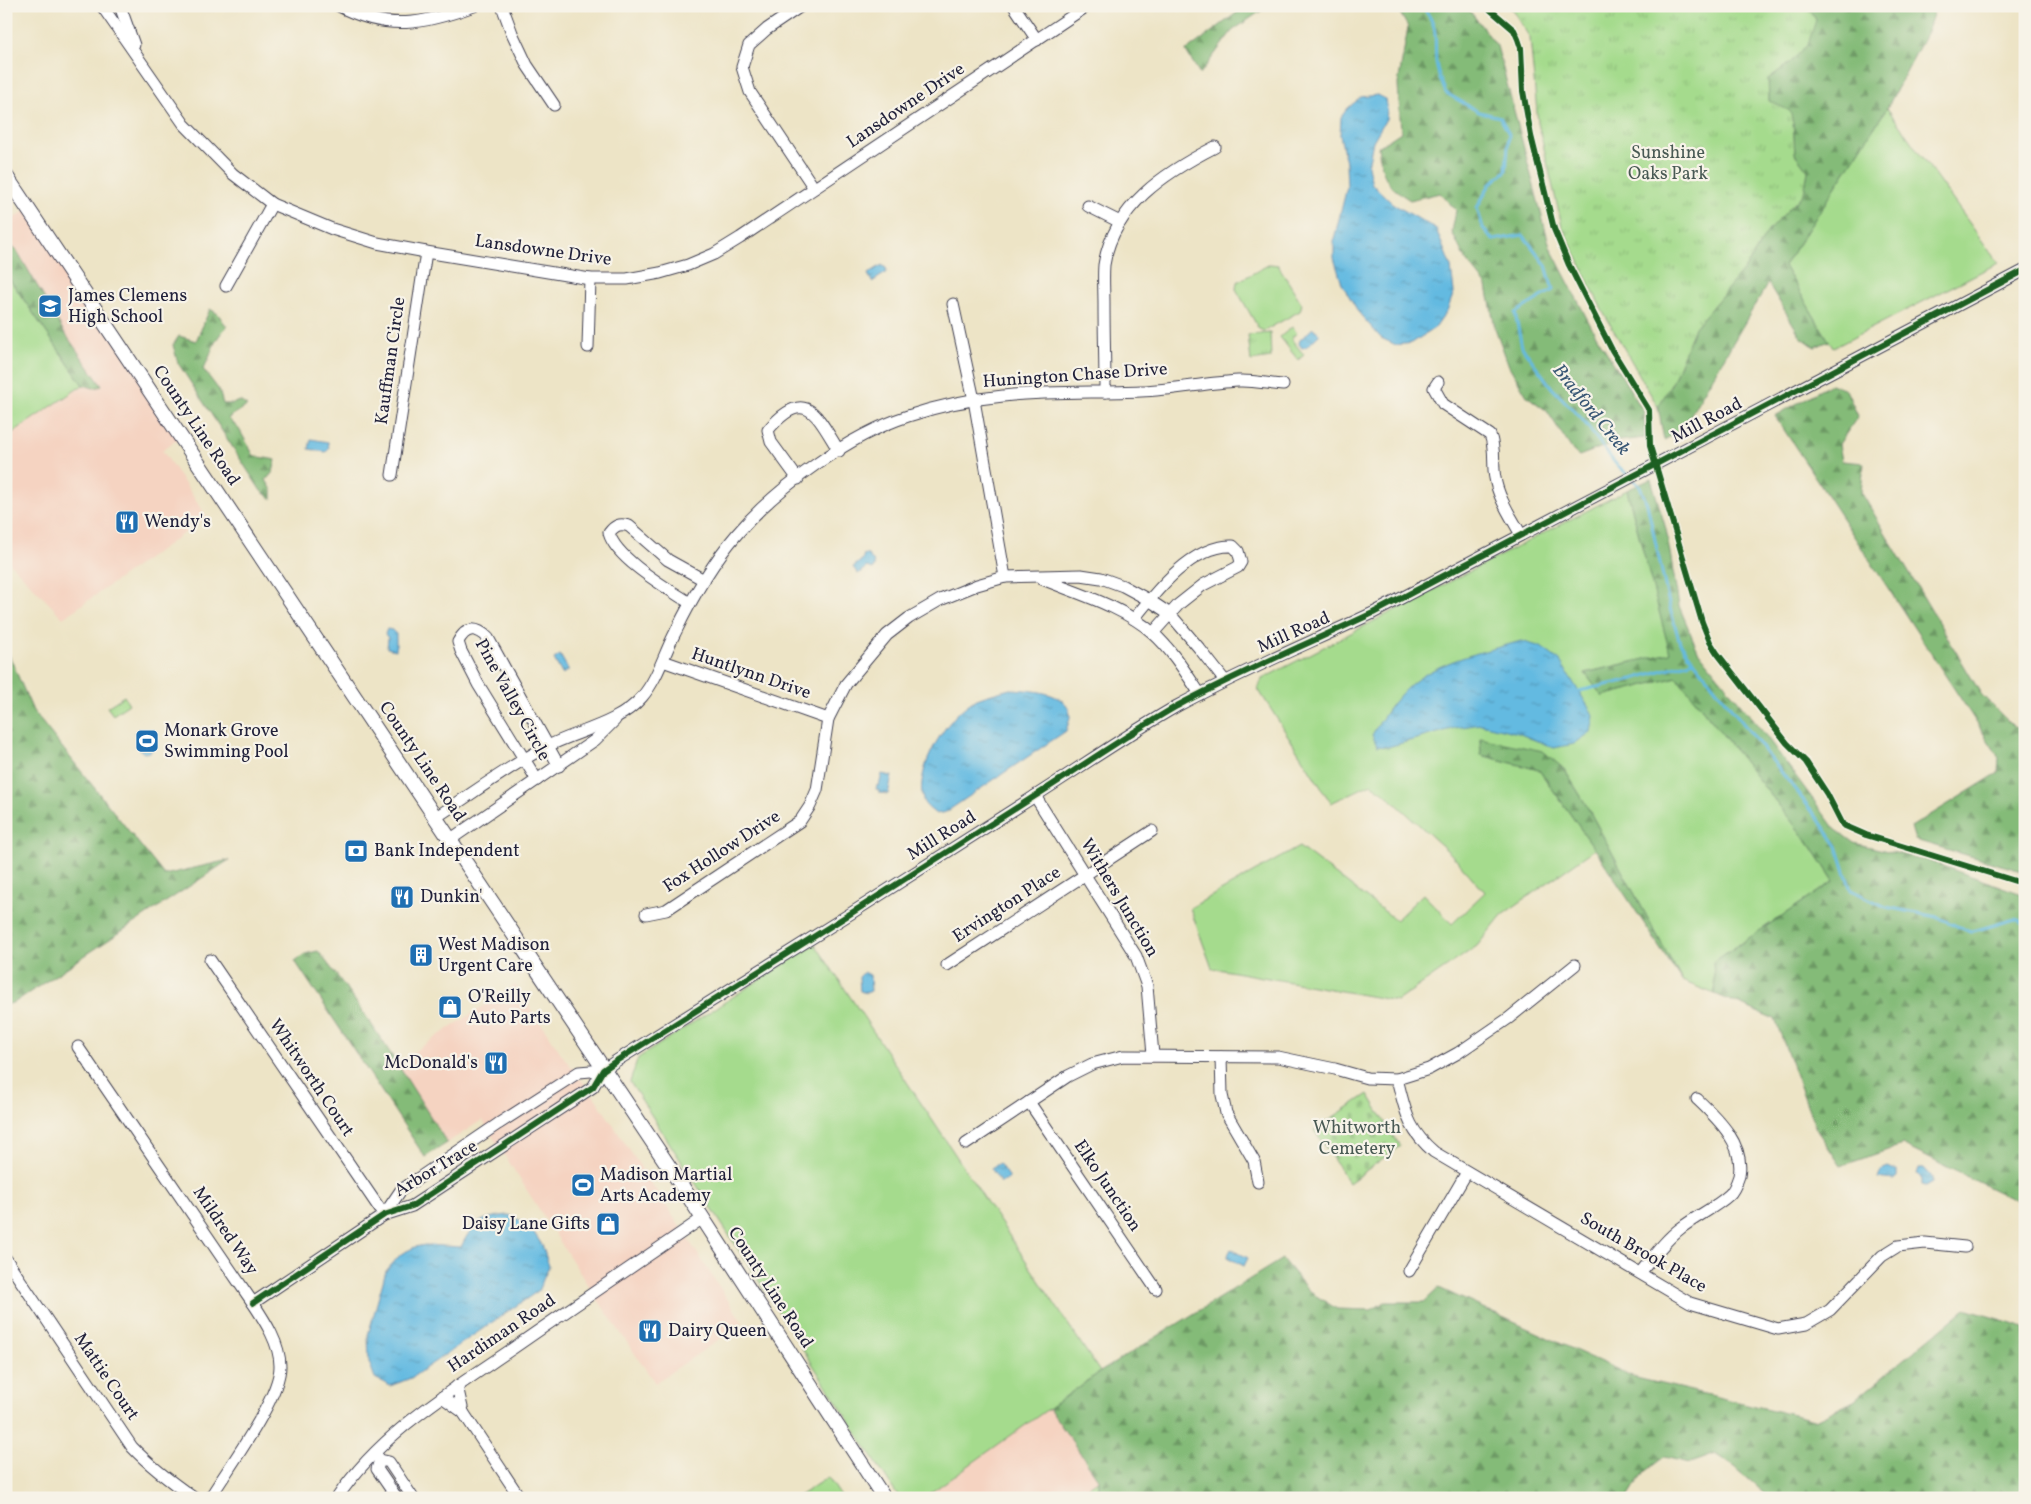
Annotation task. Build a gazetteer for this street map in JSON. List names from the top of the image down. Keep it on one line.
{"streets":{"main road":["County Line Road"],"street":["Lansdowne Drive","Kauffman Circle","Hunington Chase Drive","Mill Road","Huntlynn Drive","Pine Valley Circle","Fox Hollow Drive","Withers Junction","Ervington Place","Whitworth Court","Arbor Trace","Elko Junction","Mildred Way","South Brook Place","Hardiman Road","Mattie Court"]},"crossings":[["Lansdowne Drive","Kauffman Circle"],["Hunington Chase Drive","County Line Road"],["Hunington Chase Drive","Huntlynn Drive"],["Hunington Chase Drive","Pine Valley Circle"],["Mill Road","County Line Road"],["Mill Road","Fox Hollow Drive"],["Mill Road","Withers Junction"],["Mill Road","Arbor Trace"],["County Line Road","Arbor Trace"],["County Line Road","Hardiman Road"],["Huntlynn Drive","Fox Hollow Drive"],["Withers Junction","Ervington Place"],["Whitworth Court","Arbor Trace"],["Arbor Trace","Mildred Way"]],"water":["Bradford Creek"],"parks":["Sunshine Oaks Park","Whitworth Cemetery"],"places":{"school or university":["James Clemens High School"],"restaurant":["Wendy's","Dunkin'","McDonald's","Dairy Queen"],"sports":["Monark Grove Swimming Pool","Madison Martial Arts Academy"],"bank":["Bank Independent"],"building":["West Madison Urgent Care"],"shop":["O'Reilly Auto Parts","Daisy Lane Gifts"]}}
